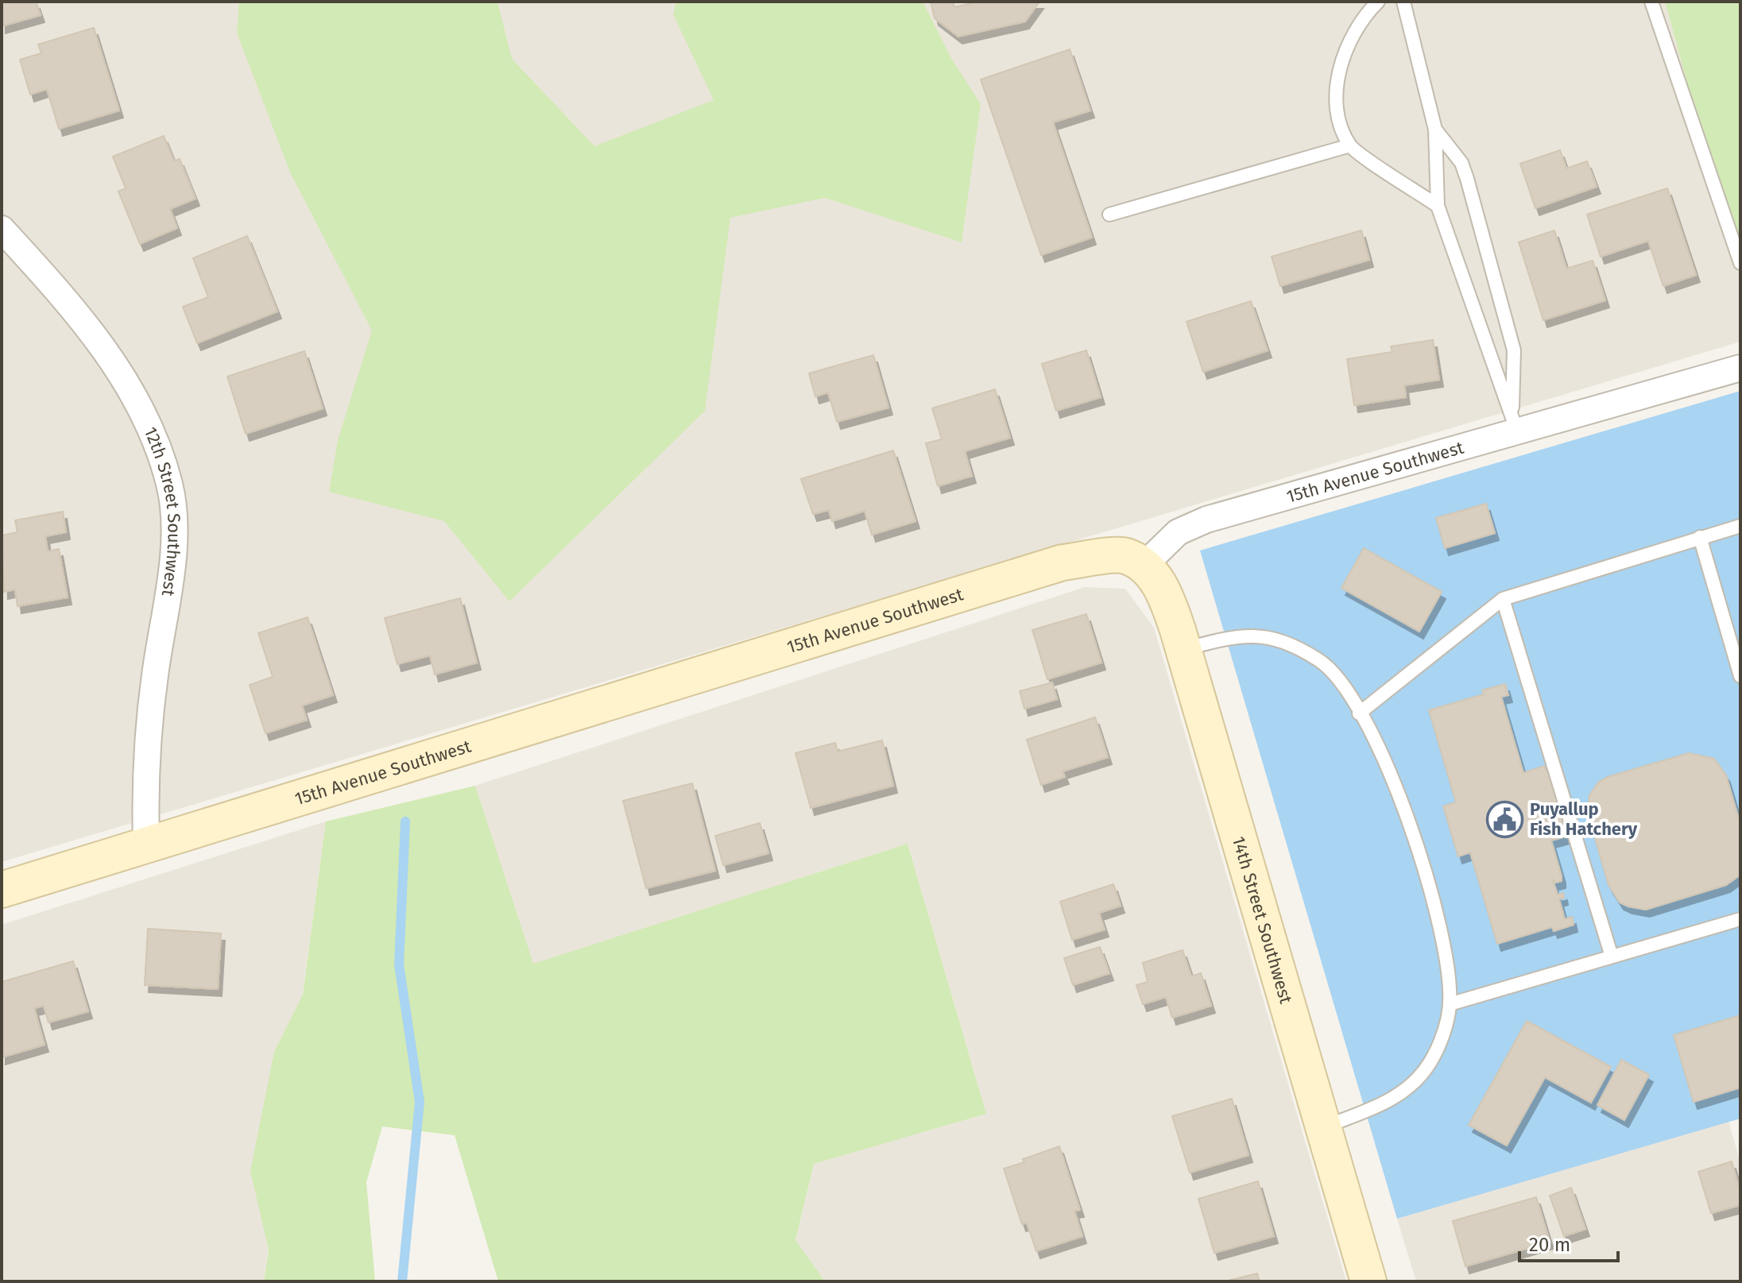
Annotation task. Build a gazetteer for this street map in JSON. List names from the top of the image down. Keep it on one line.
{"streets":{"street":["15th Avenue Southwest","12th Street Southwest","14th Street Southwest"]},"crossings":[["15th Avenue Southwest","12th Street Southwest"],["15th Avenue Southwest","14th Street Southwest"]],"places":{"public building":["Puyallup Fish Hatchery"]},"scale_bar":"20 m"}
